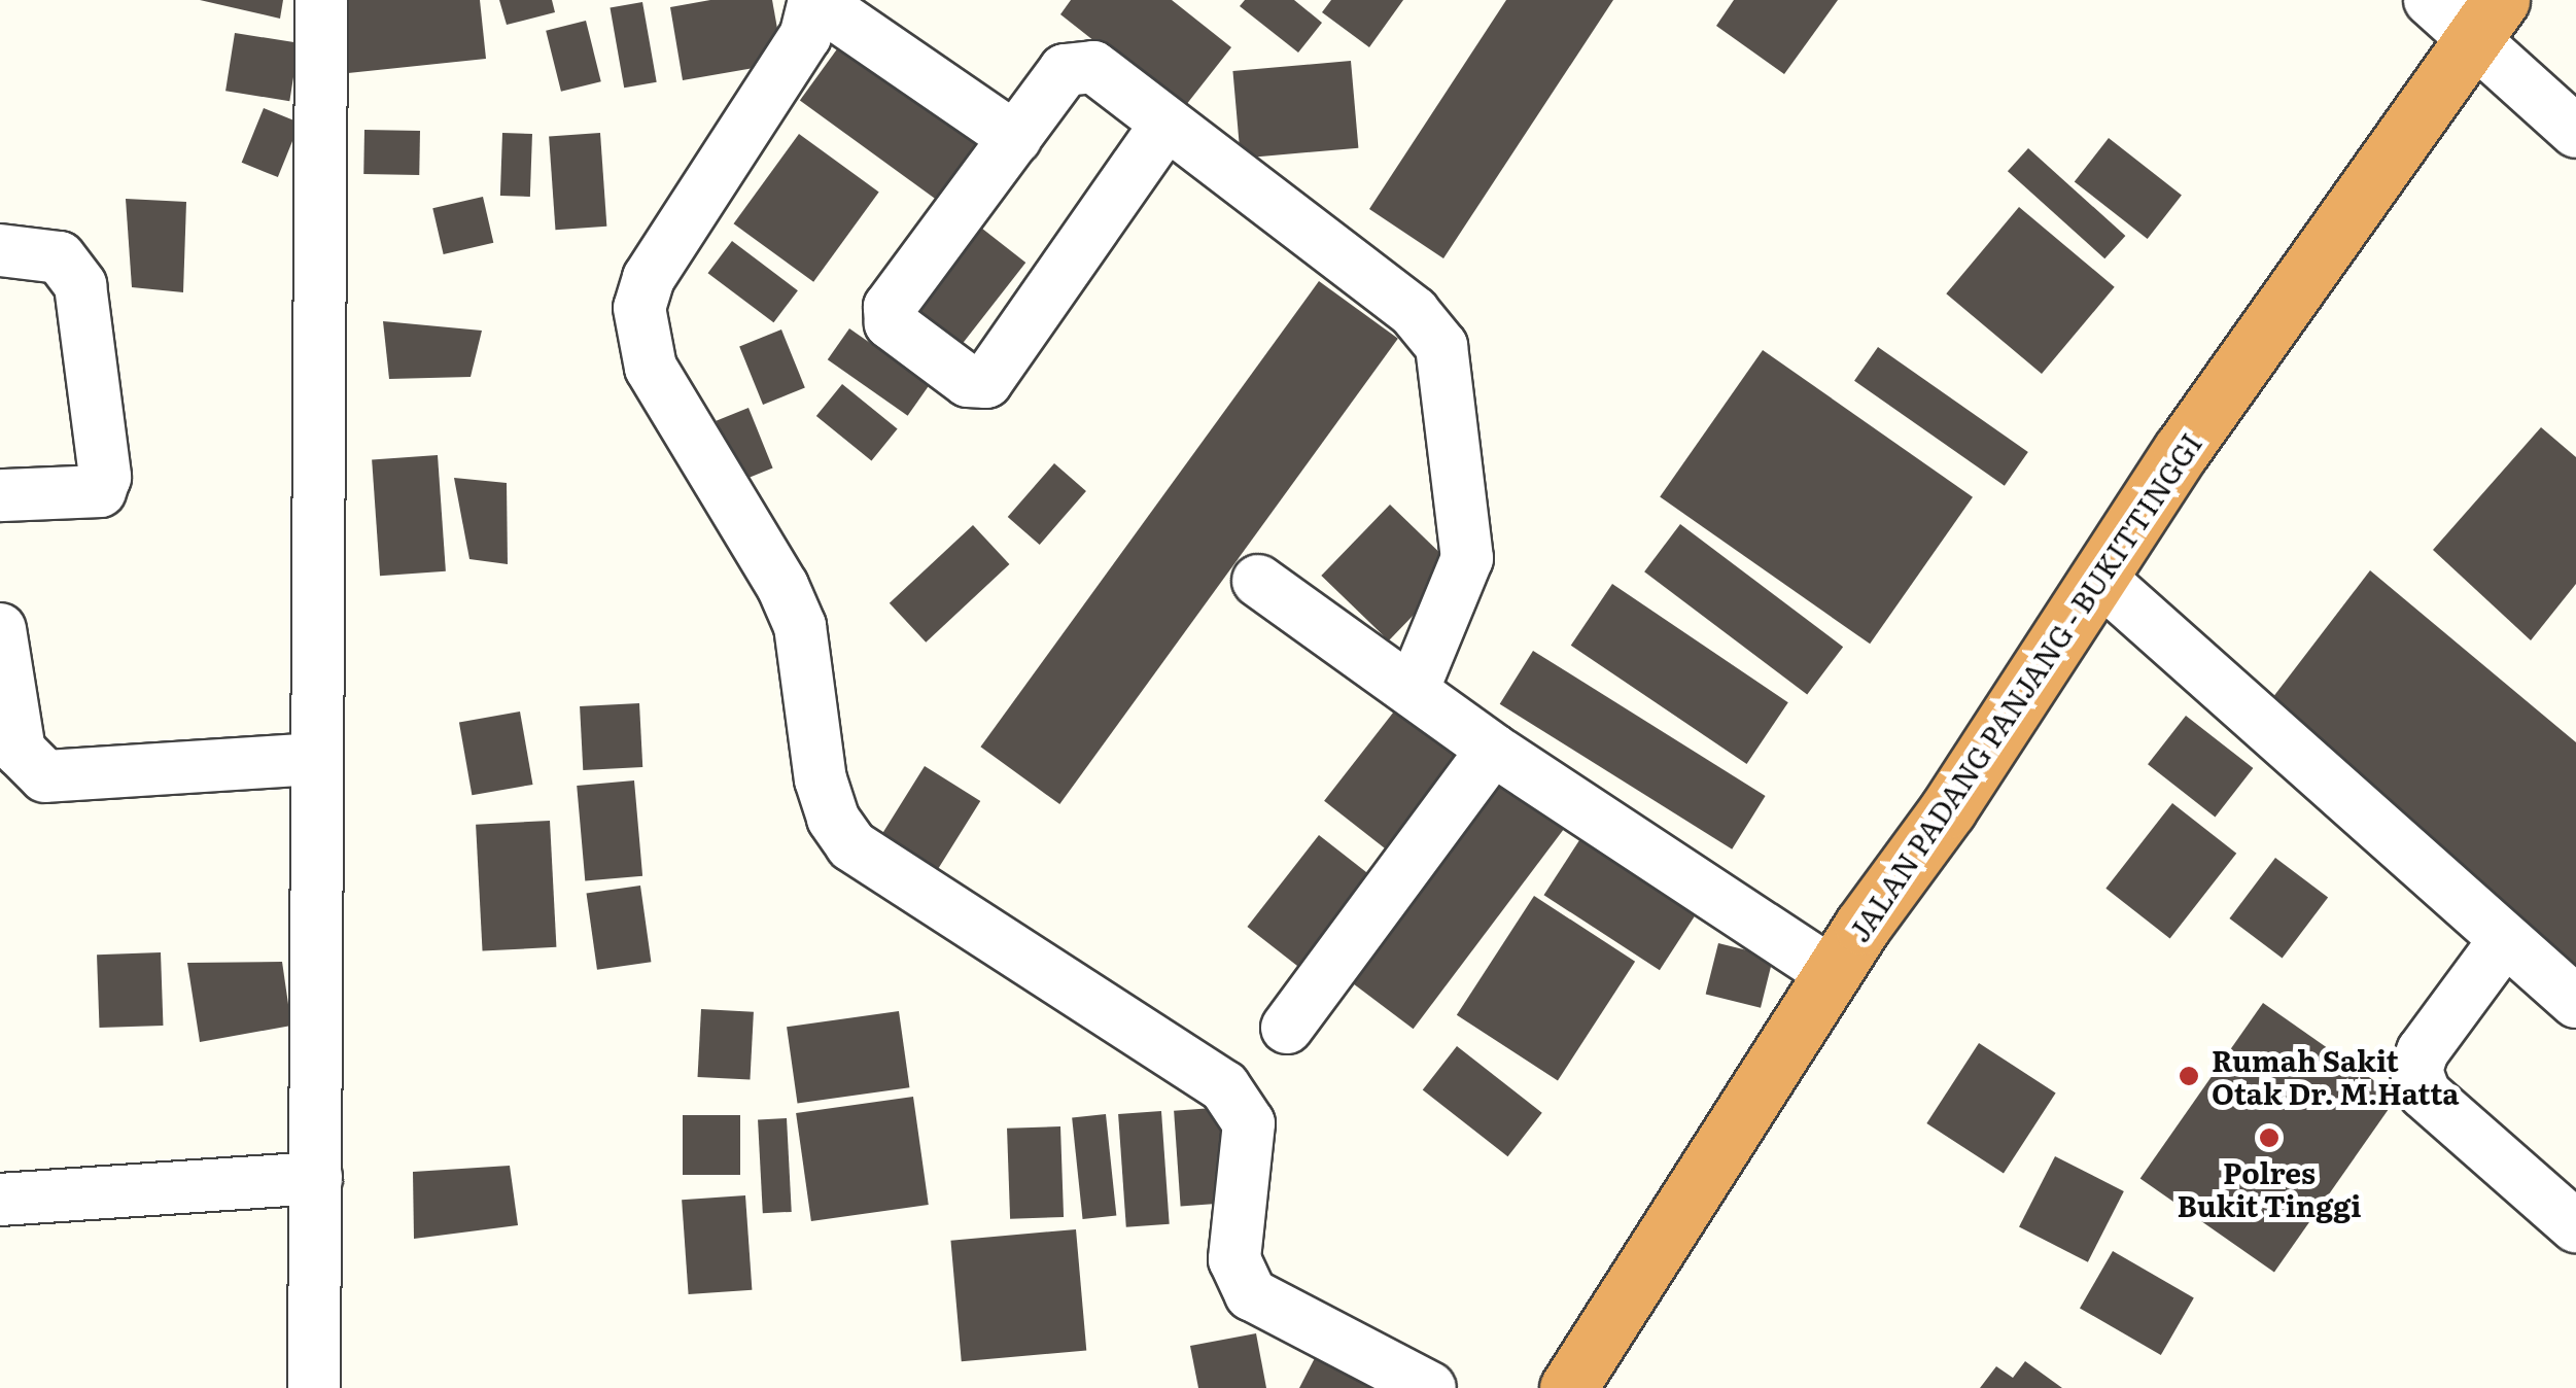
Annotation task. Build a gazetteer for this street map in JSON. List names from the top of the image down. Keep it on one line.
{"streets":{"highway":["JALAN PADANG PANJANG - BUKITTINGGI"]},"places":["Rumah Sakit Otak Dr. M.Hatta","Polres Bukit Tinggi"]}
